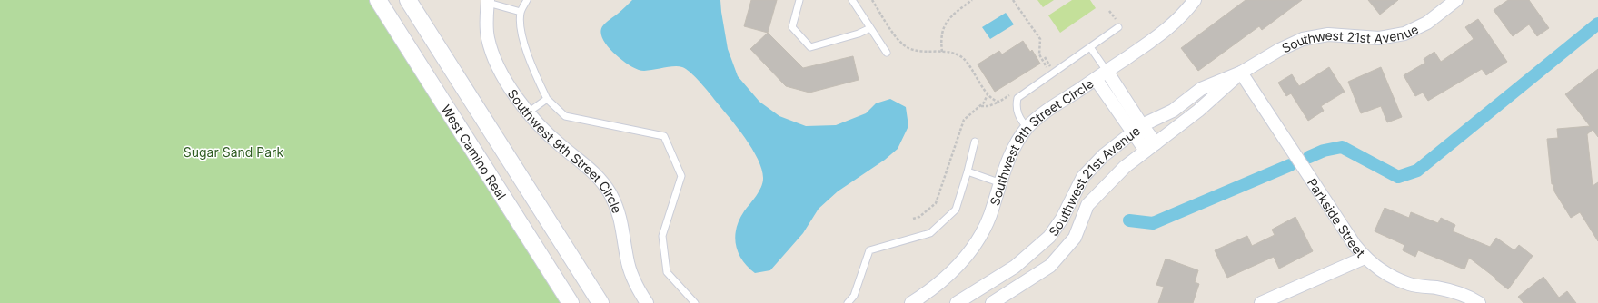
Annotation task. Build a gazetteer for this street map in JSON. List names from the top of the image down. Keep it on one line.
{"streets":{"street":["Southwest 21st Avenue","Southwest 9th Street Circle","West Camino Real","Parkside Street"]},"crossings":[["Southwest 21st Avenue","Parkside Street"]],"parks":["Sugar Sand Park"]}
